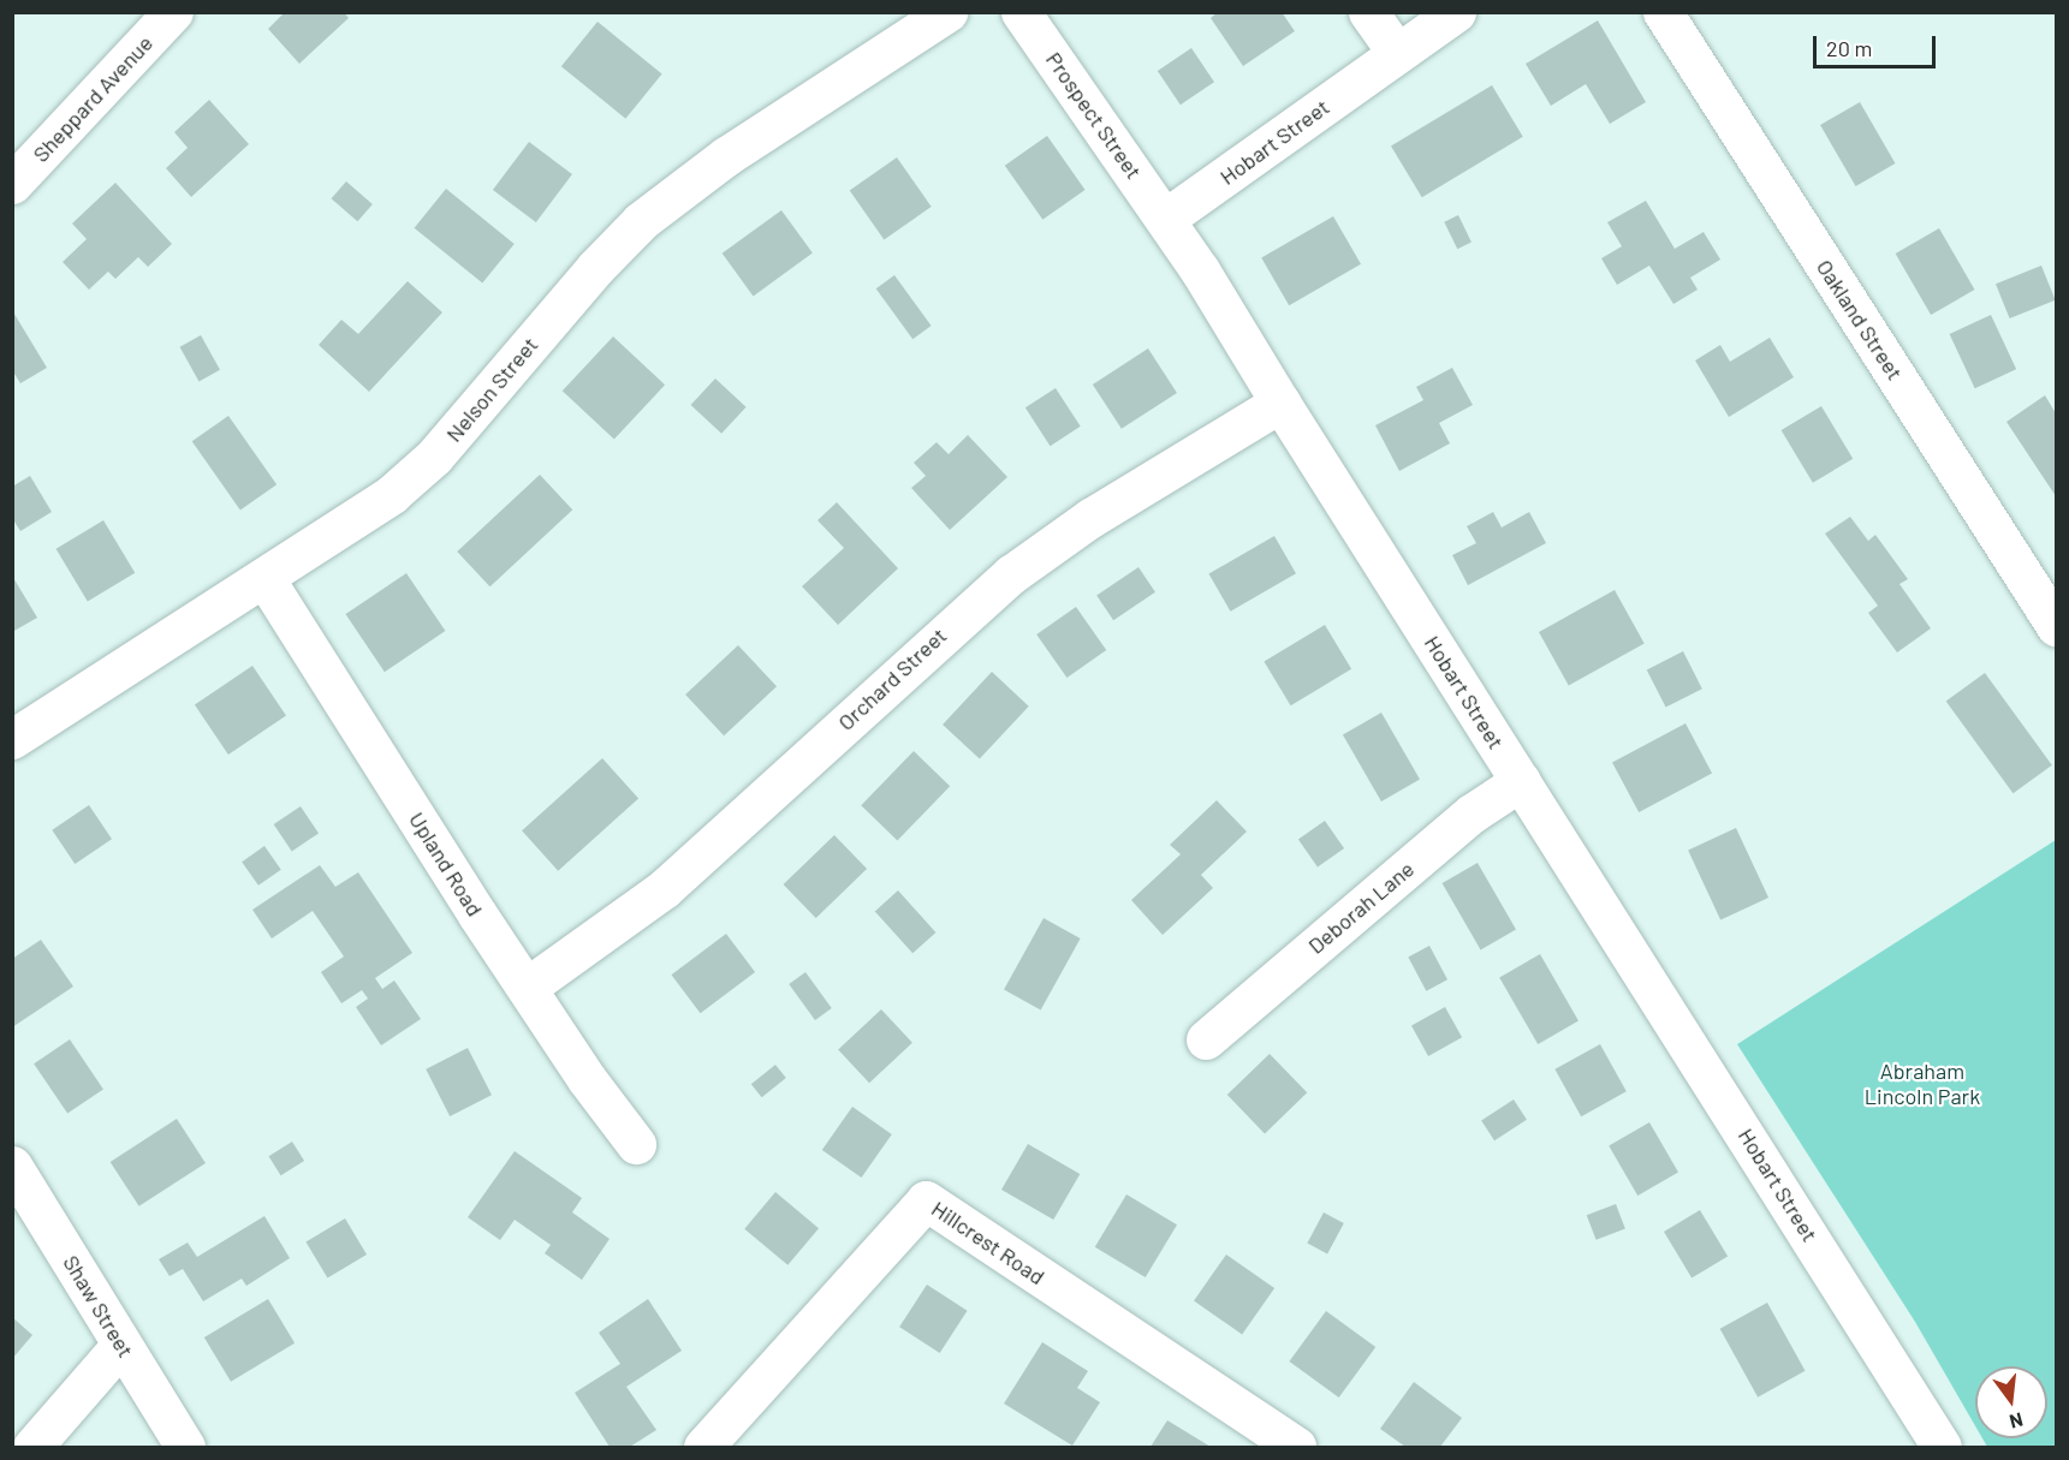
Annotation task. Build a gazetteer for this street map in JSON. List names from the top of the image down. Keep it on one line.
{"streets":{"street":["Sheppard Avenue","Prospect Street","Hobart Street","Oakland Street","Nelson Street","Orchard Street","Upland Road","Deborah Lane","Hillcrest Road","Shaw Street"]},"crossings":[["Prospect Street","Hobart Street"],["Hobart Street","Orchard Street"],["Hobart Street","Deborah Lane"],["Nelson Street","Upland Road"],["Orchard Street","Upland Road"]],"parks":["Abraham Lincoln Park"],"scale_bar":"20 m","north":"bottom"}
